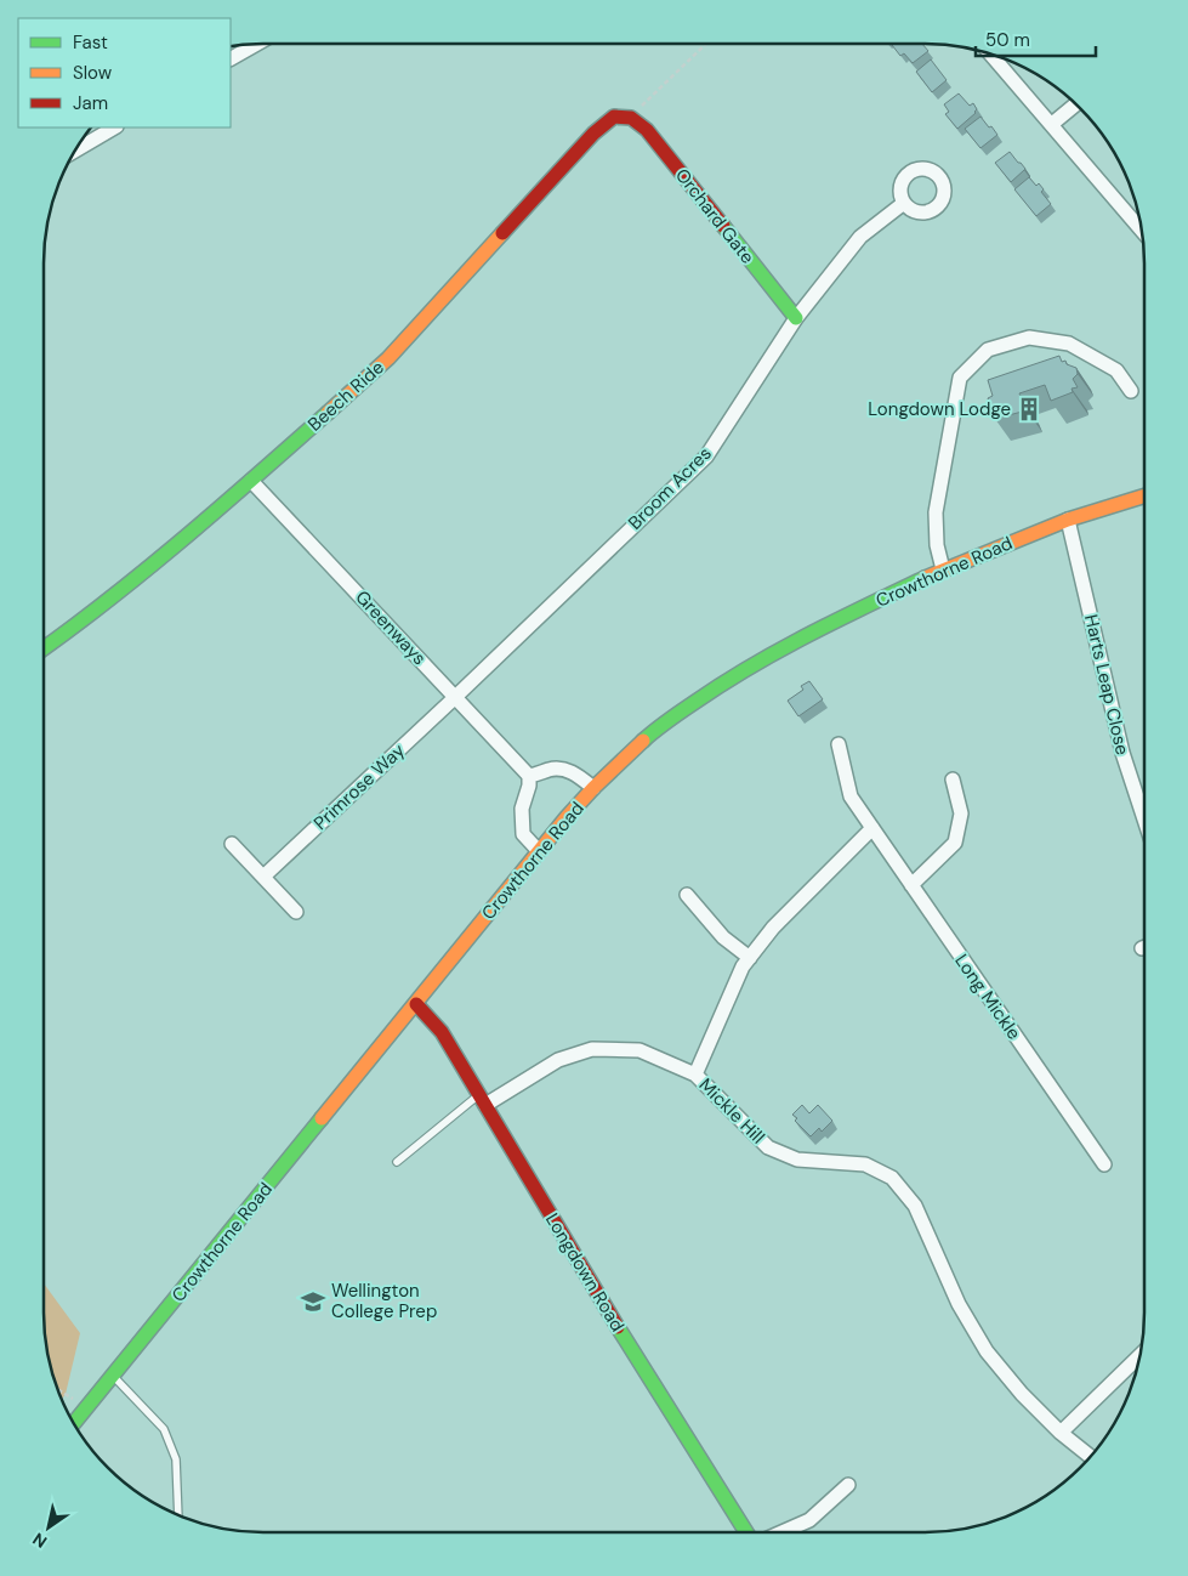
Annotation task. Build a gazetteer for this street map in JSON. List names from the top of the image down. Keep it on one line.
{"streets":{"street":["Orchard Gate","Beech Ride","Broom Acres","Crowthorne Road","Greenways","Harts Leap Close","Primrose Way","Long Mickle","Mickle Hill","Longdown Road"]},"crossings":[["Orchard Gate","Beech Ride"],["Orchard Gate","Broom Acres"],["Beech Ride","Greenways"],["Broom Acres","Greenways"],["Broom Acres","Primrose Way"],["Crowthorne Road","Harts Leap Close"],["Crowthorne Road","Longdown Road"],["Greenways","Primrose Way"],["Mickle Hill","Longdown Road"]],"places":{"building":["Longdown Lodge"],"school or university":["Wellington College Prep"]},"legend":["Fast","Slow","Jam"],"scale_bar":"50 m","north":"bottom left"}
